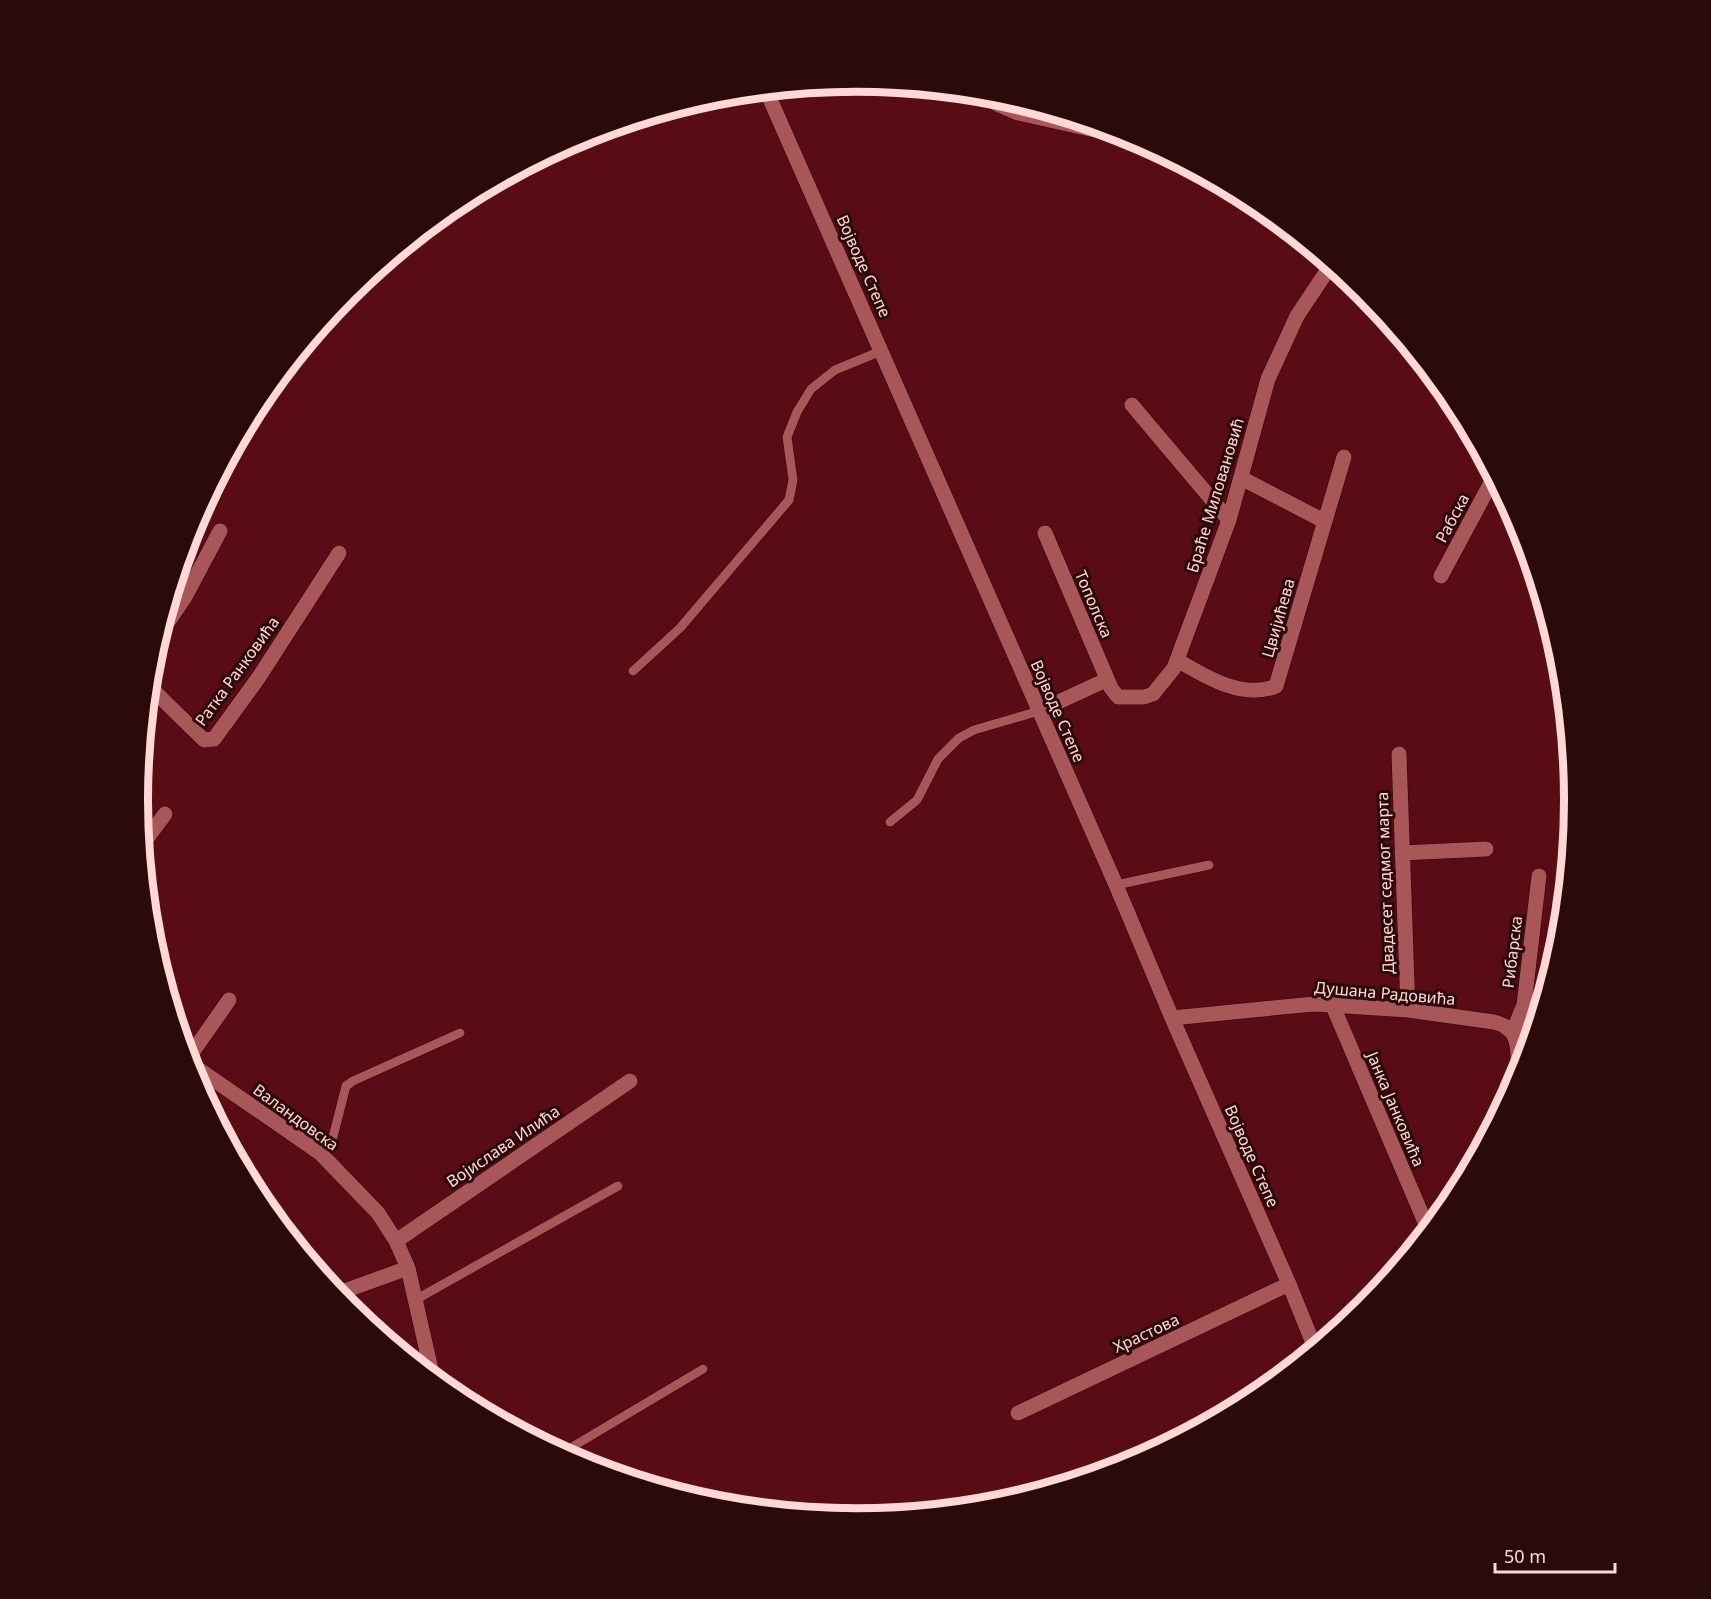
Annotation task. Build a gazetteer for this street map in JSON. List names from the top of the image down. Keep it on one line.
{"streets":{"street":["Војводе Степе","Браће Миловановић","Рабска","Тополска","Цвијићева","Ратка Ранковића","Двадесет седмог марта","Рибарска","Душана Радовића","Јанка Јанковића","Валандовска","Војислава Илића","Храстова"]},"crossings":[["Војводе Степе","Душана Радовића"],["Војводе Степе","Храстова"],["Браће Миловановић","Тополска"],["Браће Миловановић","Цвијићева"],["Двадесет седмог марта","Душана Радовића"],["Рибарска","Душана Радовића"],["Душана Радовића","Јанка Јанковића"],["Валандовска","Војислава Илића"]],"scale_bar":"50 m"}
